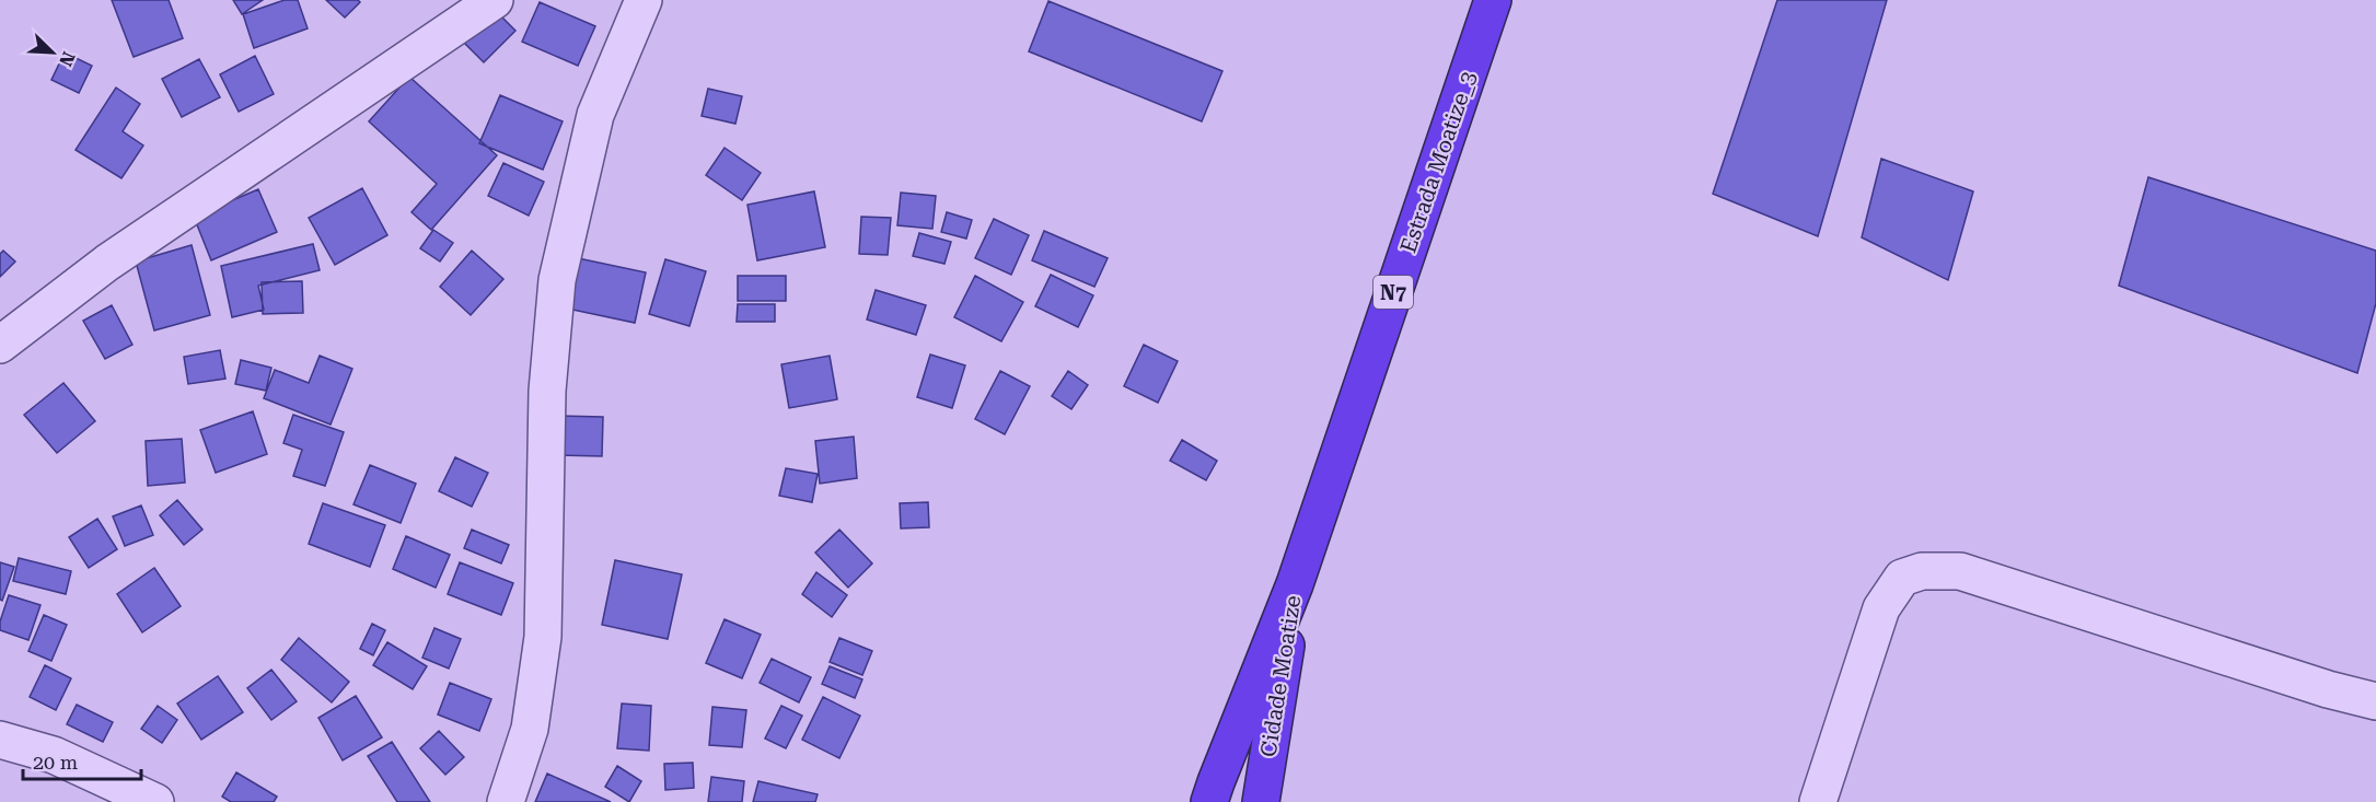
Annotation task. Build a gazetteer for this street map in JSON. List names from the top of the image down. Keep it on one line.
{"streets":{"highway":["Estrada Moatize_3","N7","Cidade Moatize"]},"crossings":[["Estrada Moatize_3","Cidade Moatize"]],"scale_bar":"20 m","north":"bottom right"}
